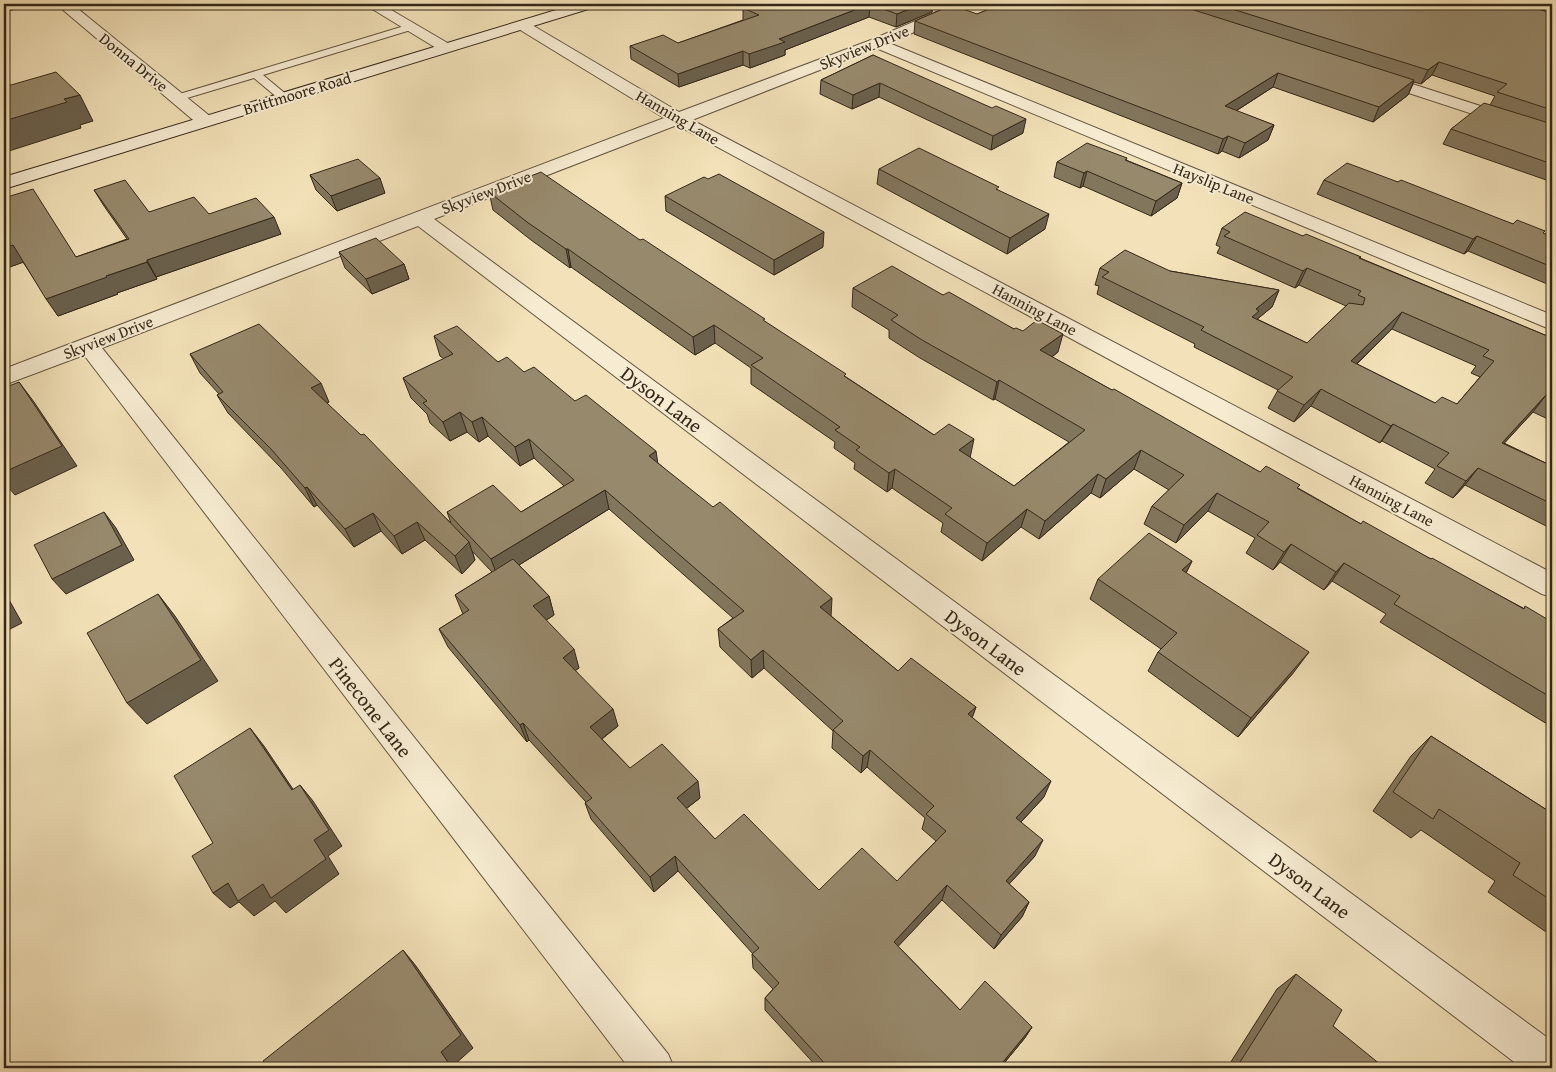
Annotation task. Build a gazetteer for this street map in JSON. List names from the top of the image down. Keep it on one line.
{"streets":{"street":["Skyview Drive","Donna Drive","Brittmoore Road","Hanning Lane","Hayslip Lane","Dyson Lane","Pinecone Lane"]},"crossings":[["Skyview Drive","Hanning Lane"],["Skyview Drive","Hayslip Lane"],["Skyview Drive","Dyson Lane"],["Skyview Drive","Pinecone Lane"],["Donna Drive","Brittmoore Road"],["Brittmoore Road","Hanning Lane"]]}
